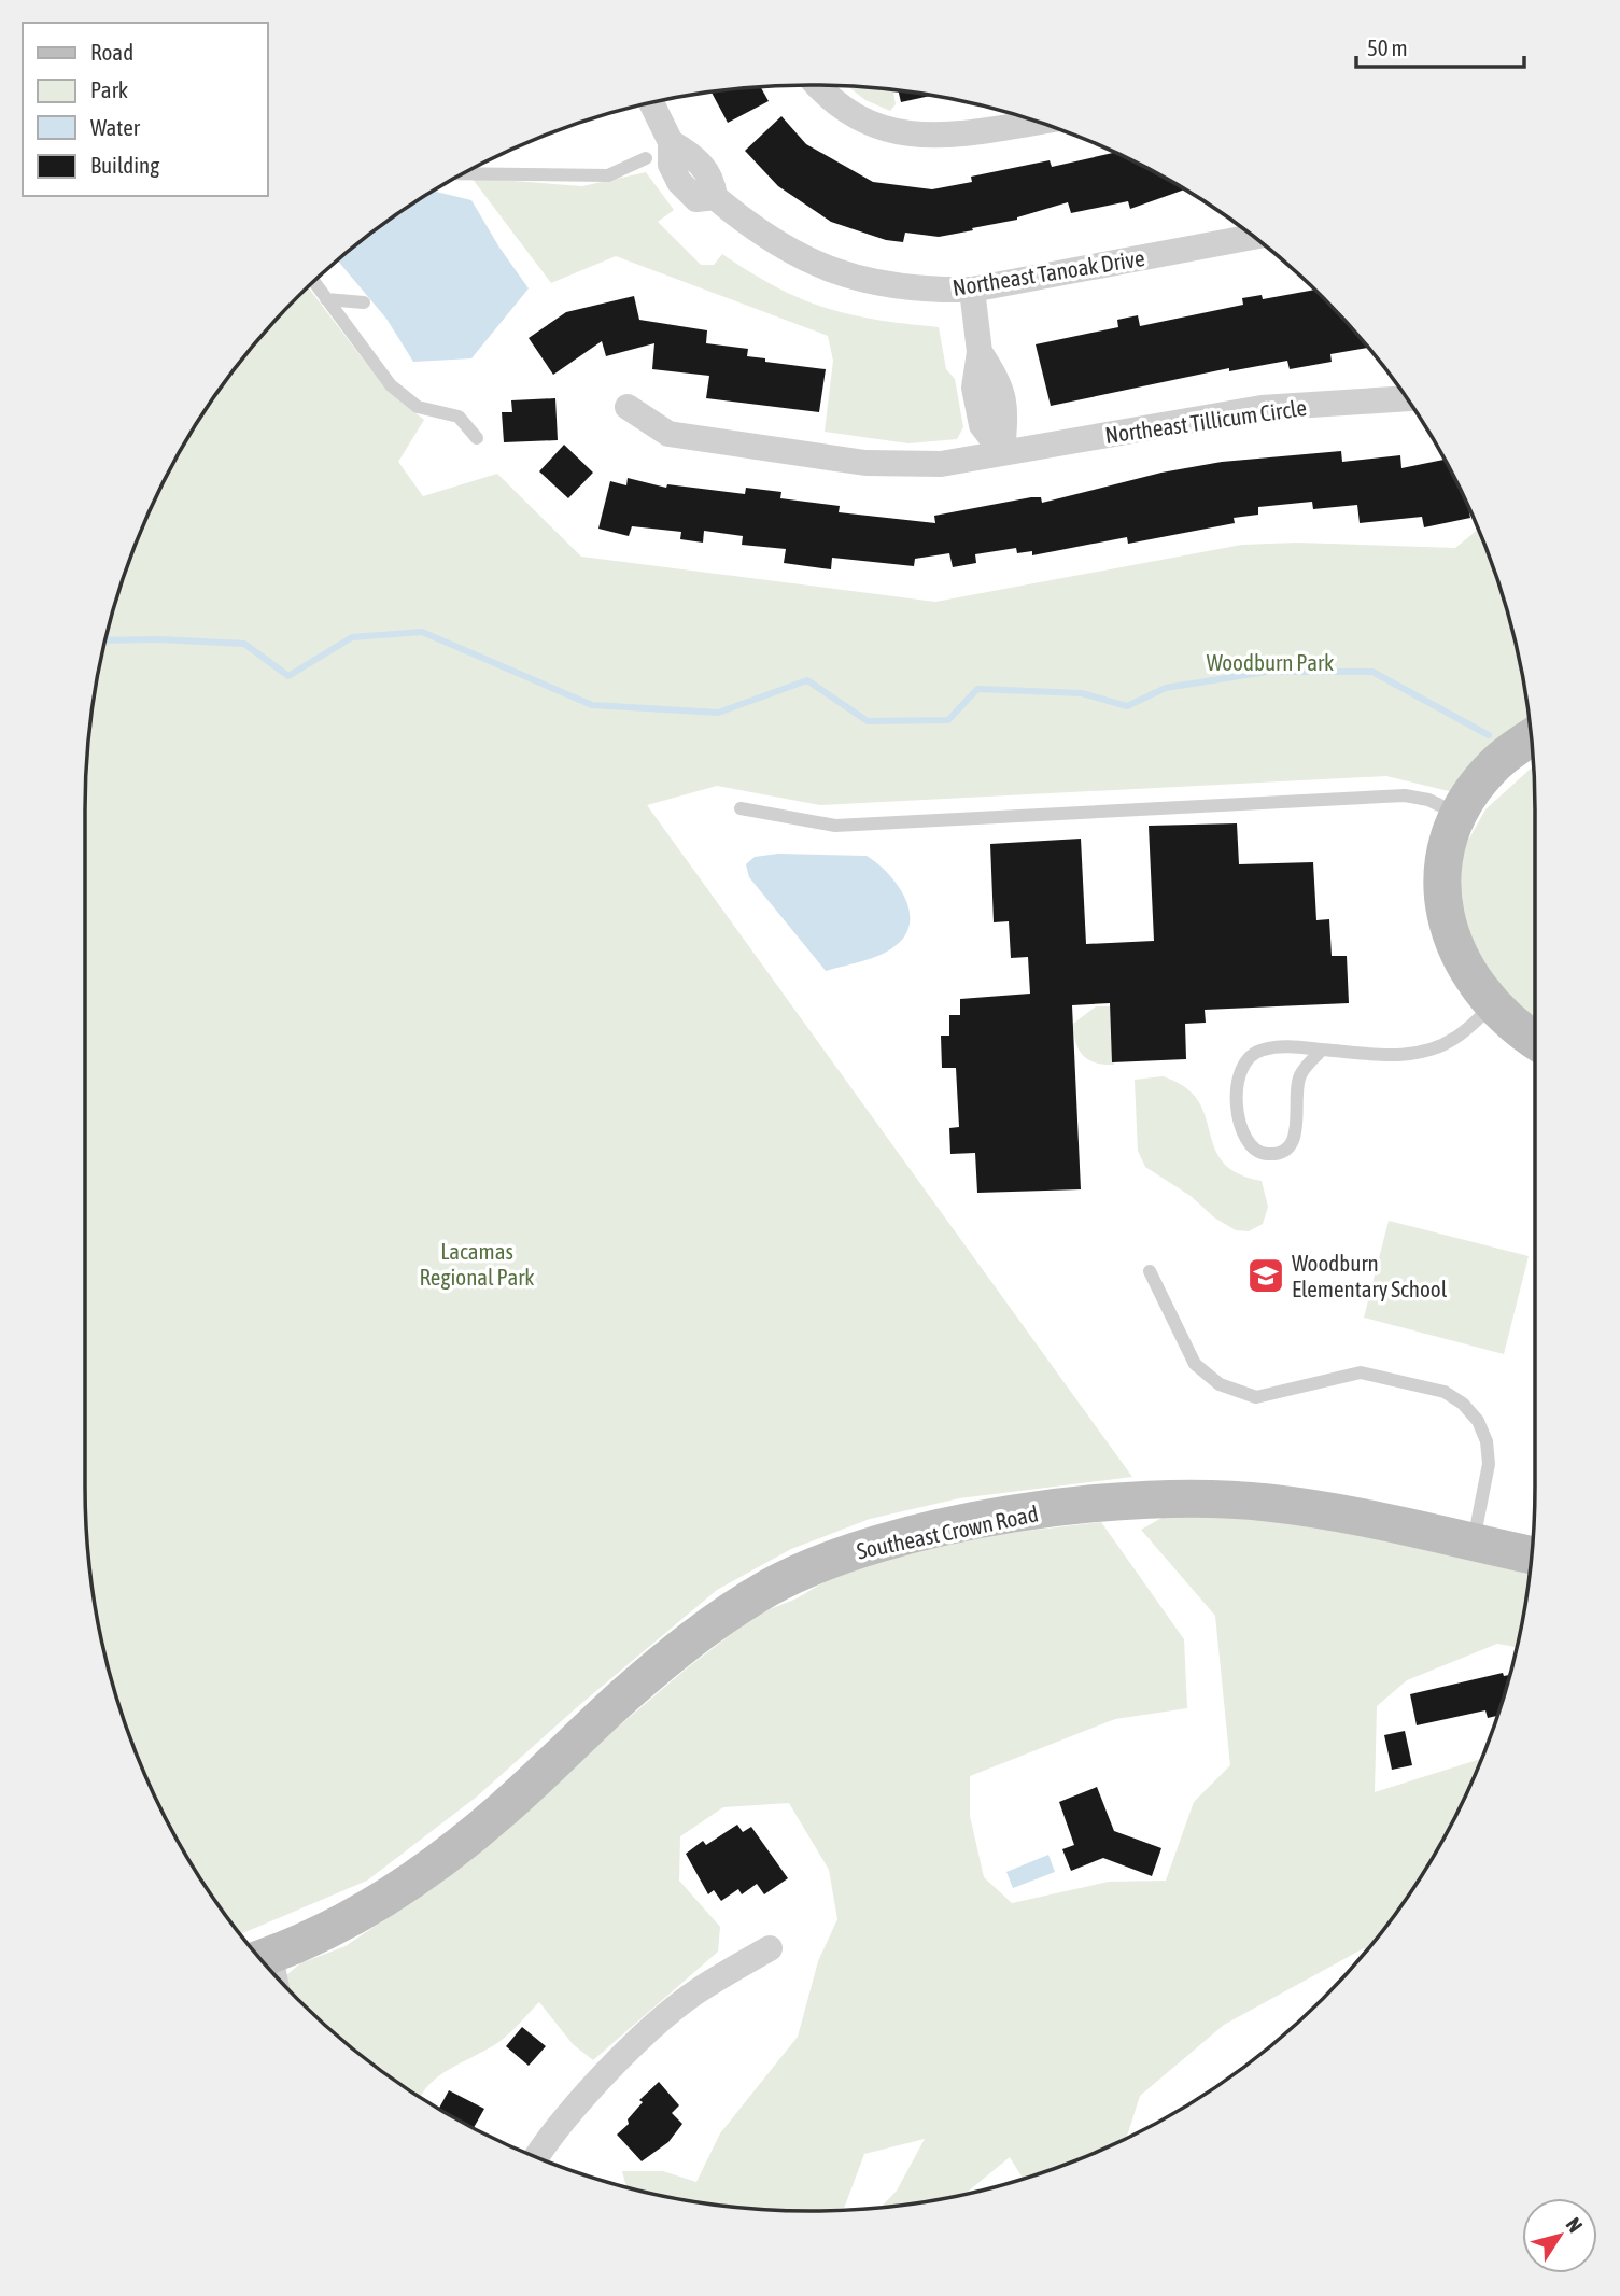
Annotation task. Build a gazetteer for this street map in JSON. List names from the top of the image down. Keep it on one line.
{"streets":{"street":["Northeast Tanoak Drive","Northeast Tillicum Circle","Southeast Crown Road"]},"parks":["Woodburn Park","Lacamas Regional Park"],"places":{"school or university":["Woodburn Elementary School"]},"legend":["Road","Park","Water","Building"],"scale_bar":"50 m","north":"top right"}
